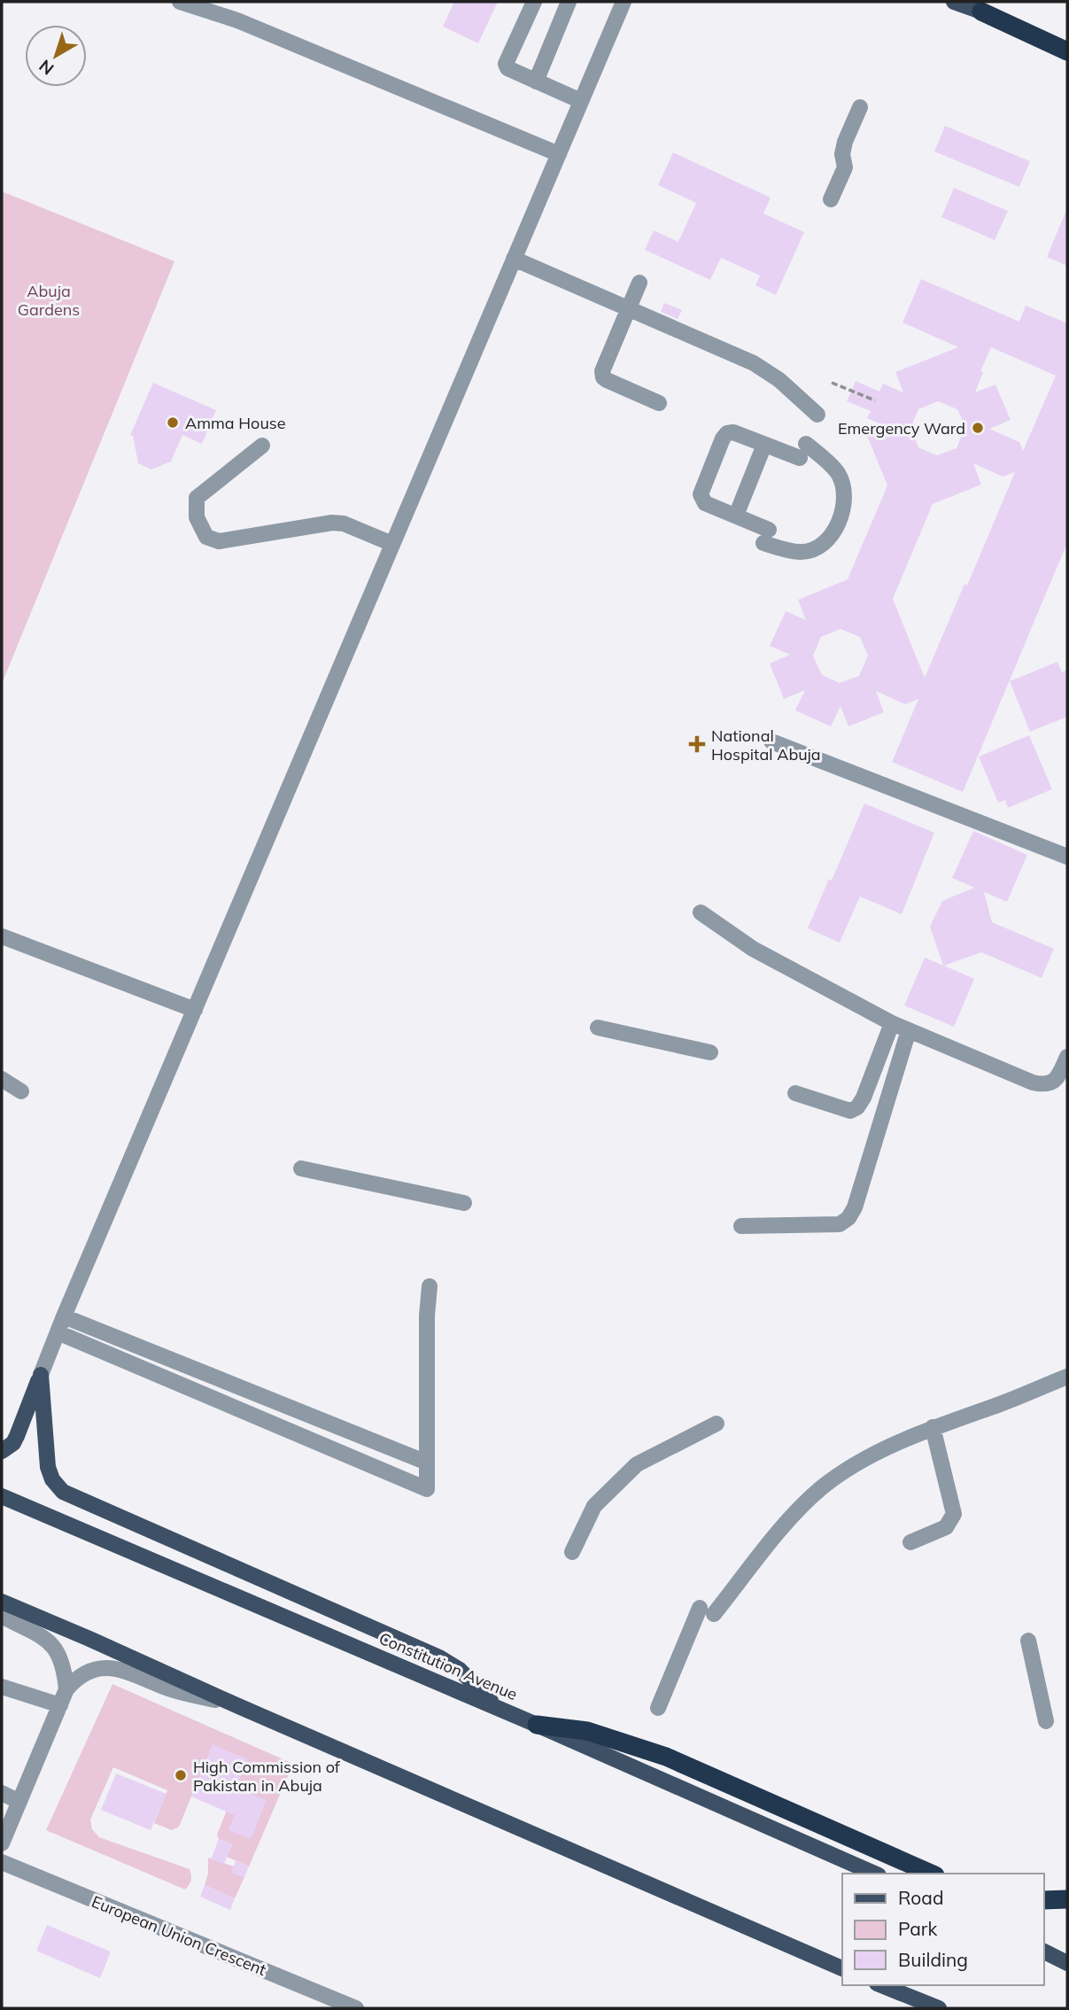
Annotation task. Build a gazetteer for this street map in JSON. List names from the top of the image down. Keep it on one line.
{"streets":{"main road":["Constitution Avenue"],"street":["European Union Crescent"]},"parks":["Abuja Gardens"],"places":{"other":["Amma House","Emergency Ward","High Commission of Pakistan in Abuja"],"health":["National Hospital Abuja"]},"legend":["Road","Park","Building"],"north":"bottom left"}
